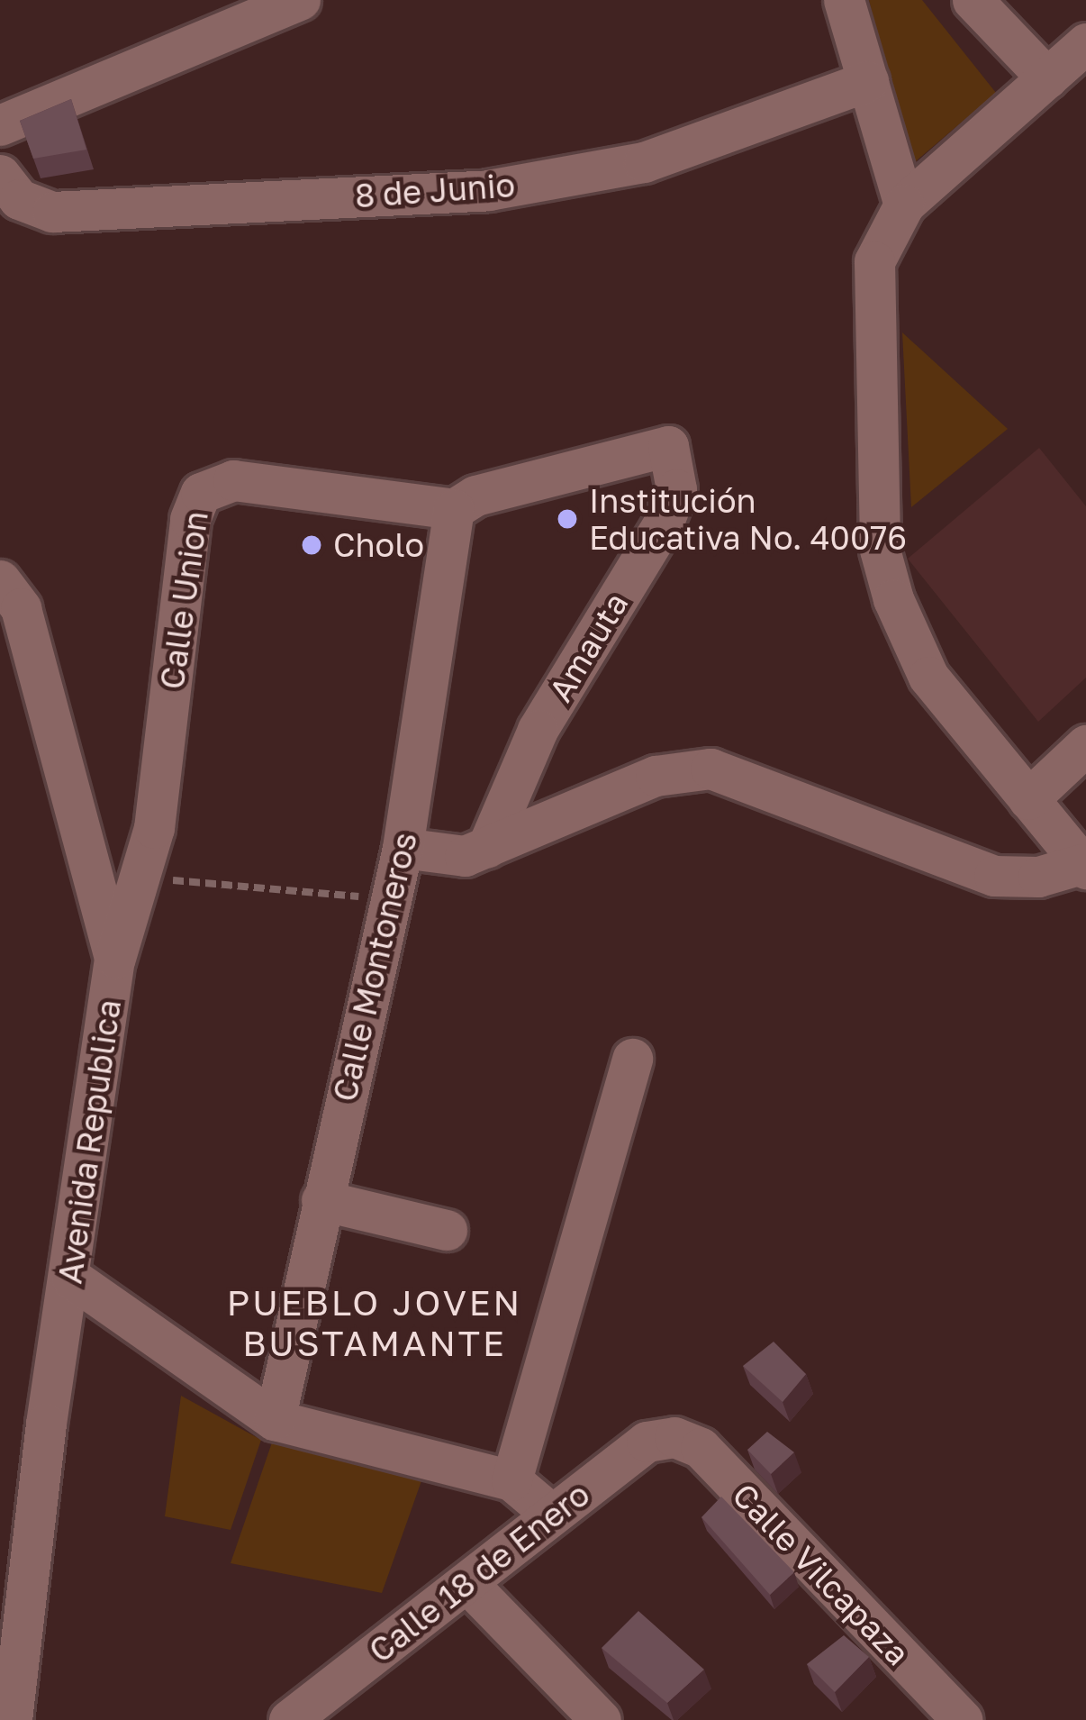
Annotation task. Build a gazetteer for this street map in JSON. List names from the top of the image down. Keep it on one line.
{"streets":{"street":["8 de Junio","Calle Union","Amauta","Calle Montoneros","Avenida Republica","Calle 18 de Enero","Calle Vilcapaza"]},"crossings":[["Calle Union","Amauta"],["Calle Union","Calle Montoneros"],["Calle Union","Avenida Republica"],["Amauta","Calle Montoneros"],["Calle 18 de Enero","Calle Vilcapaza"]],"districts":["PUEBLO JOVEN BUSTAMANTE"],"places":["Institución Educativa No. 40076","Cholo"]}
